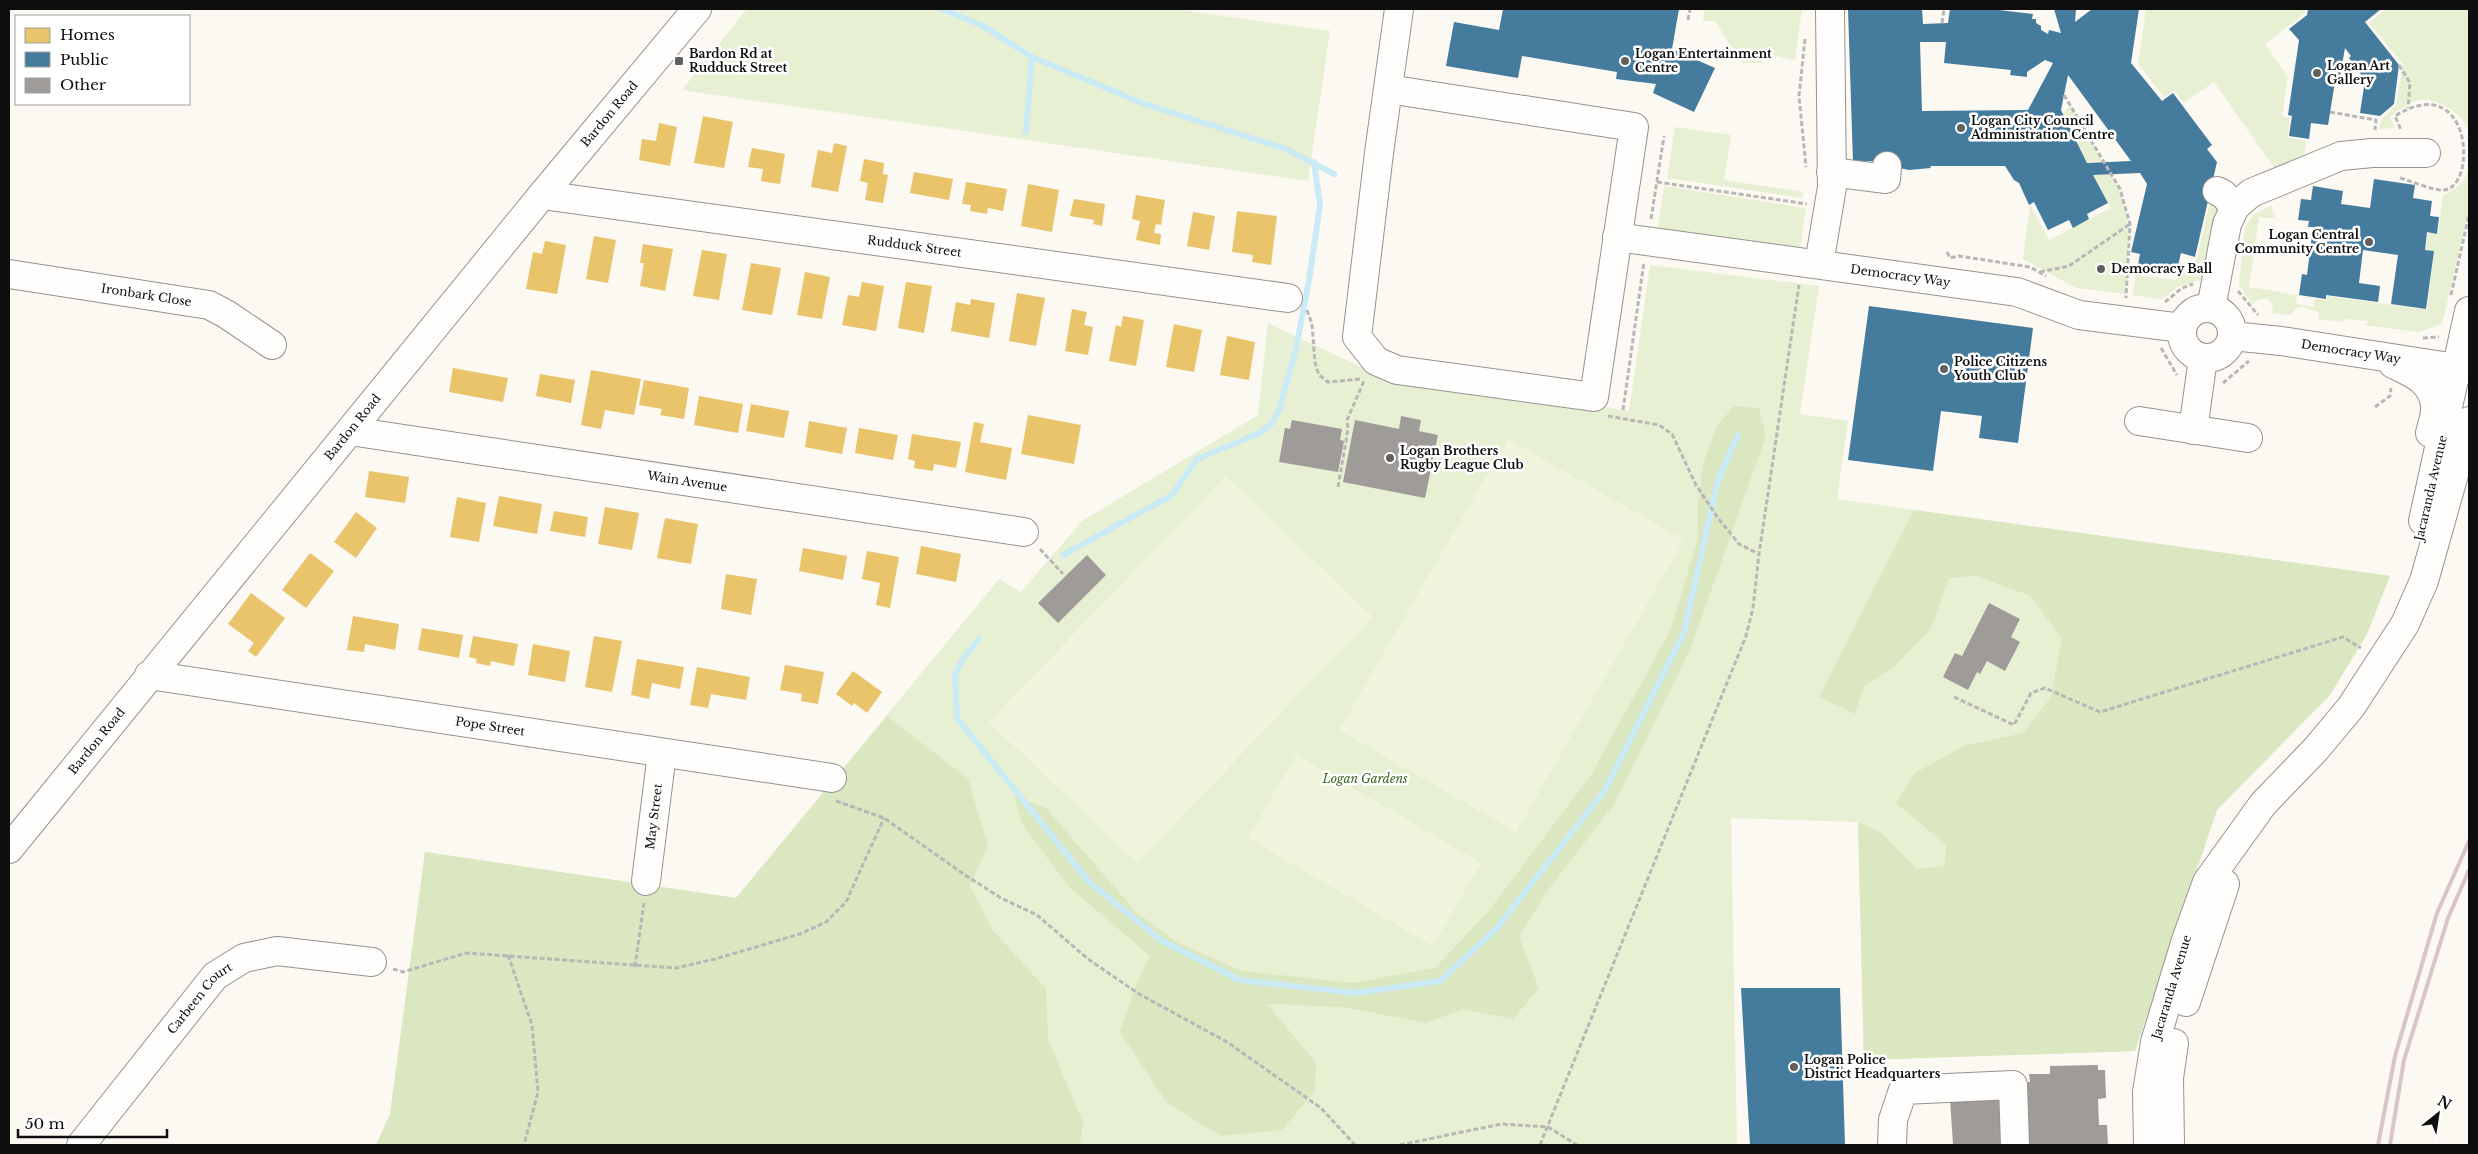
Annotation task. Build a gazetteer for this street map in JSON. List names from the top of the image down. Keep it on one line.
{"streets":{"street":["Bardon Road","Rudduck Street","Democracy Way","Ironbark Close","Wain Avenue","Jacaranda Avenue","Pope Street","May Street","Carbeen Court"]},"crossings":[["Bardon Road","Rudduck Street"],["Bardon Road","Wain Avenue"],["Bardon Road","Pope Street"],["Democracy Way","Jacaranda Avenue"],["Pope Street","May Street"]],"parks":["Logan Gardens"],"places":{"transit":["Bardon Rd at Rudduck Street"],"other":["Logan Entertainment Centre","Logan Art Gallery","Logan City Council Administration Centre","Logan Central Community Centre","Democracy Ball","Police Citizens Youth Club","Logan Brothers Rugby League Club","Logan Police District Headquarters"]},"legend":["Homes","Public","Other"],"scale_bar":"50 m","north":"top right"}
